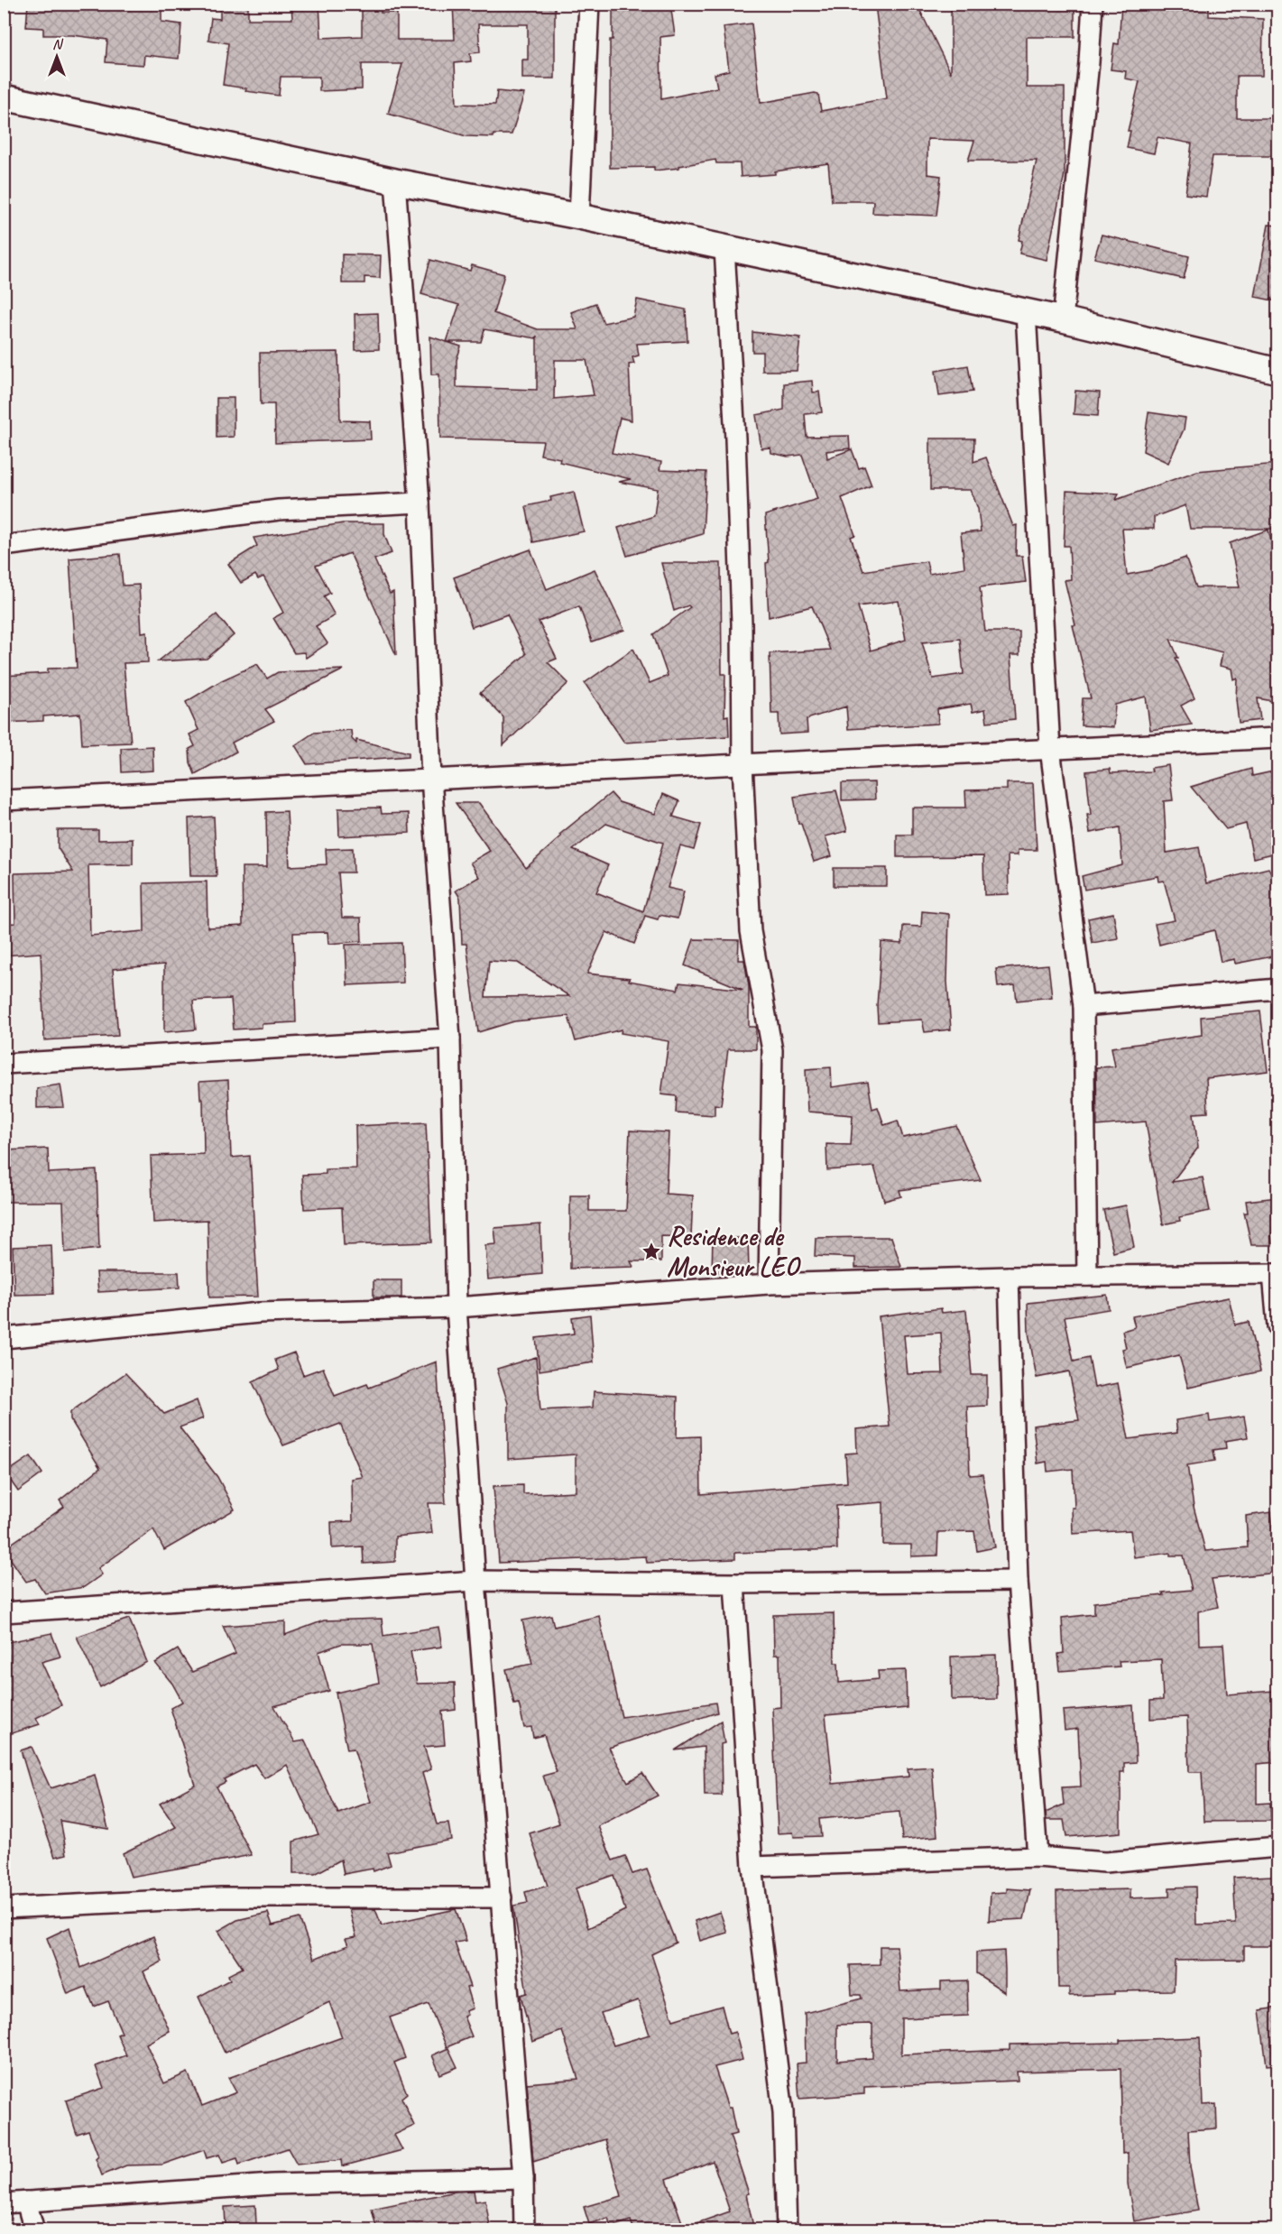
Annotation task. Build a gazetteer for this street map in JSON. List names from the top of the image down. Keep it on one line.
{"places":{"place":["Residence de Monsieur LEO"]},"north":"top"}
